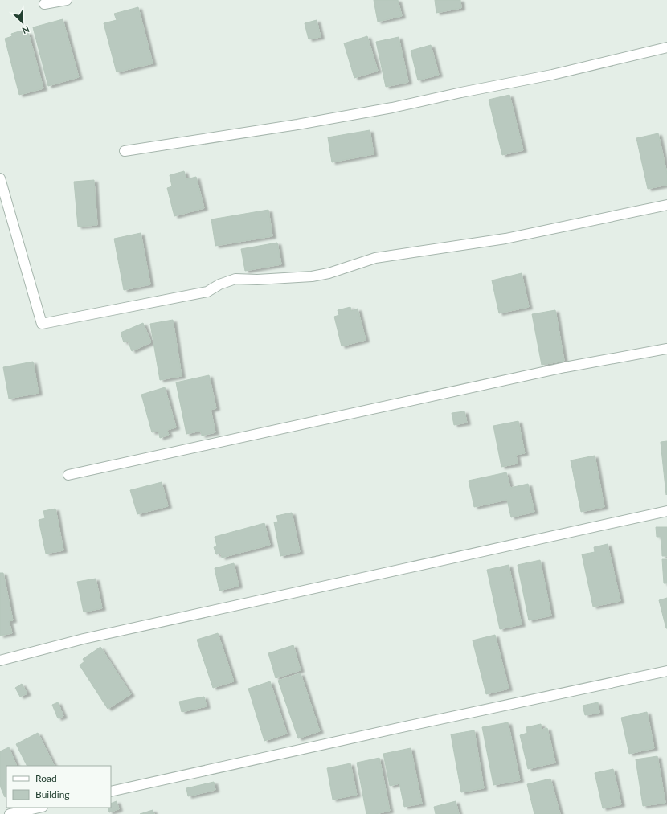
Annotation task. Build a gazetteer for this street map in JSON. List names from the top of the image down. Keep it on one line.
{"legend":["Road","Building"],"north":"bottom right"}
